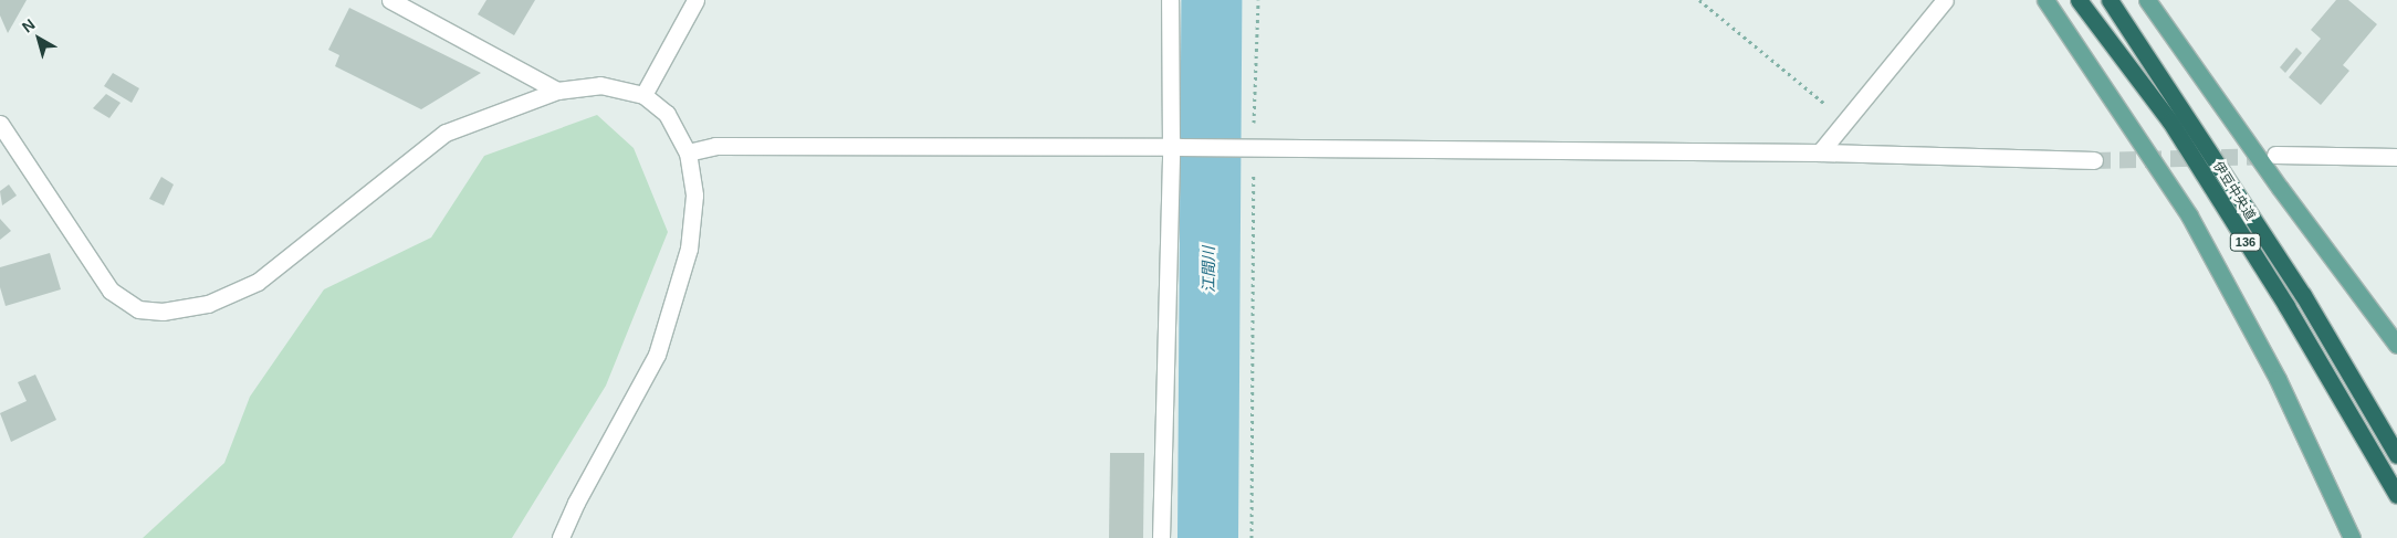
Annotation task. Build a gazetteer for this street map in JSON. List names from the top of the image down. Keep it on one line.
{"streets":{"highway":["伊豆中央道","136"]},"water":["江間川"],"north":"top left"}
